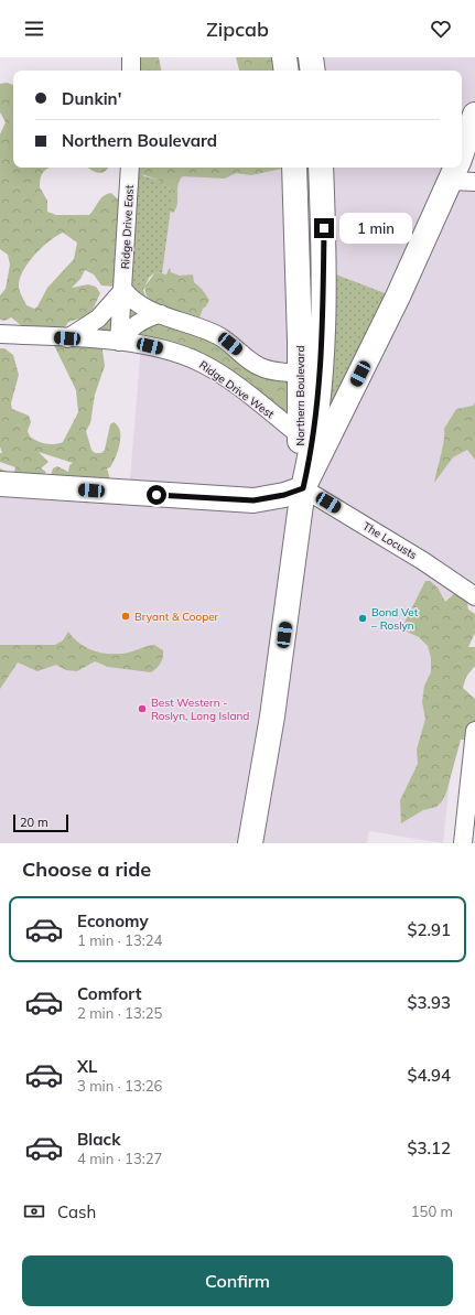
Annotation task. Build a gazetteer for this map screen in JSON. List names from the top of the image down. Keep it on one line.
{"streets":{"main road":["Northern Boulevard"],"street":["Ridge Drive East","Ridge Drive West","The Locusts"]},"crossings":[["Ridge Drive East","Ridge Drive West"],["Ridge Drive West","Northern Boulevard"],["Northern Boulevard","The Locusts"]],"places":["Bryant & Cooper","Bond Vet – Roslyn","Best Western - Roslyn, Long Island"],"scale_bar":"20 m","page":{"header":"Zipcab","banner":["Dunkin'","Northern Boulevard"],"bubble":"1 min","scale":"20 m","heading":"Choose a ride","list":[{"name":"Economy","note":"1 min · 13:24","value":"$2.91"},{"name":"Comfort","note":"2 min · 13:25","value":"$3.93"},{"name":"XL","note":"3 min · 13:26","value":"$4.94"},{"name":"Black","note":"4 min · 13:27","value":"$3.12"}],"pay":["Cash","150 m"],"buttons":"Confirm"}}
